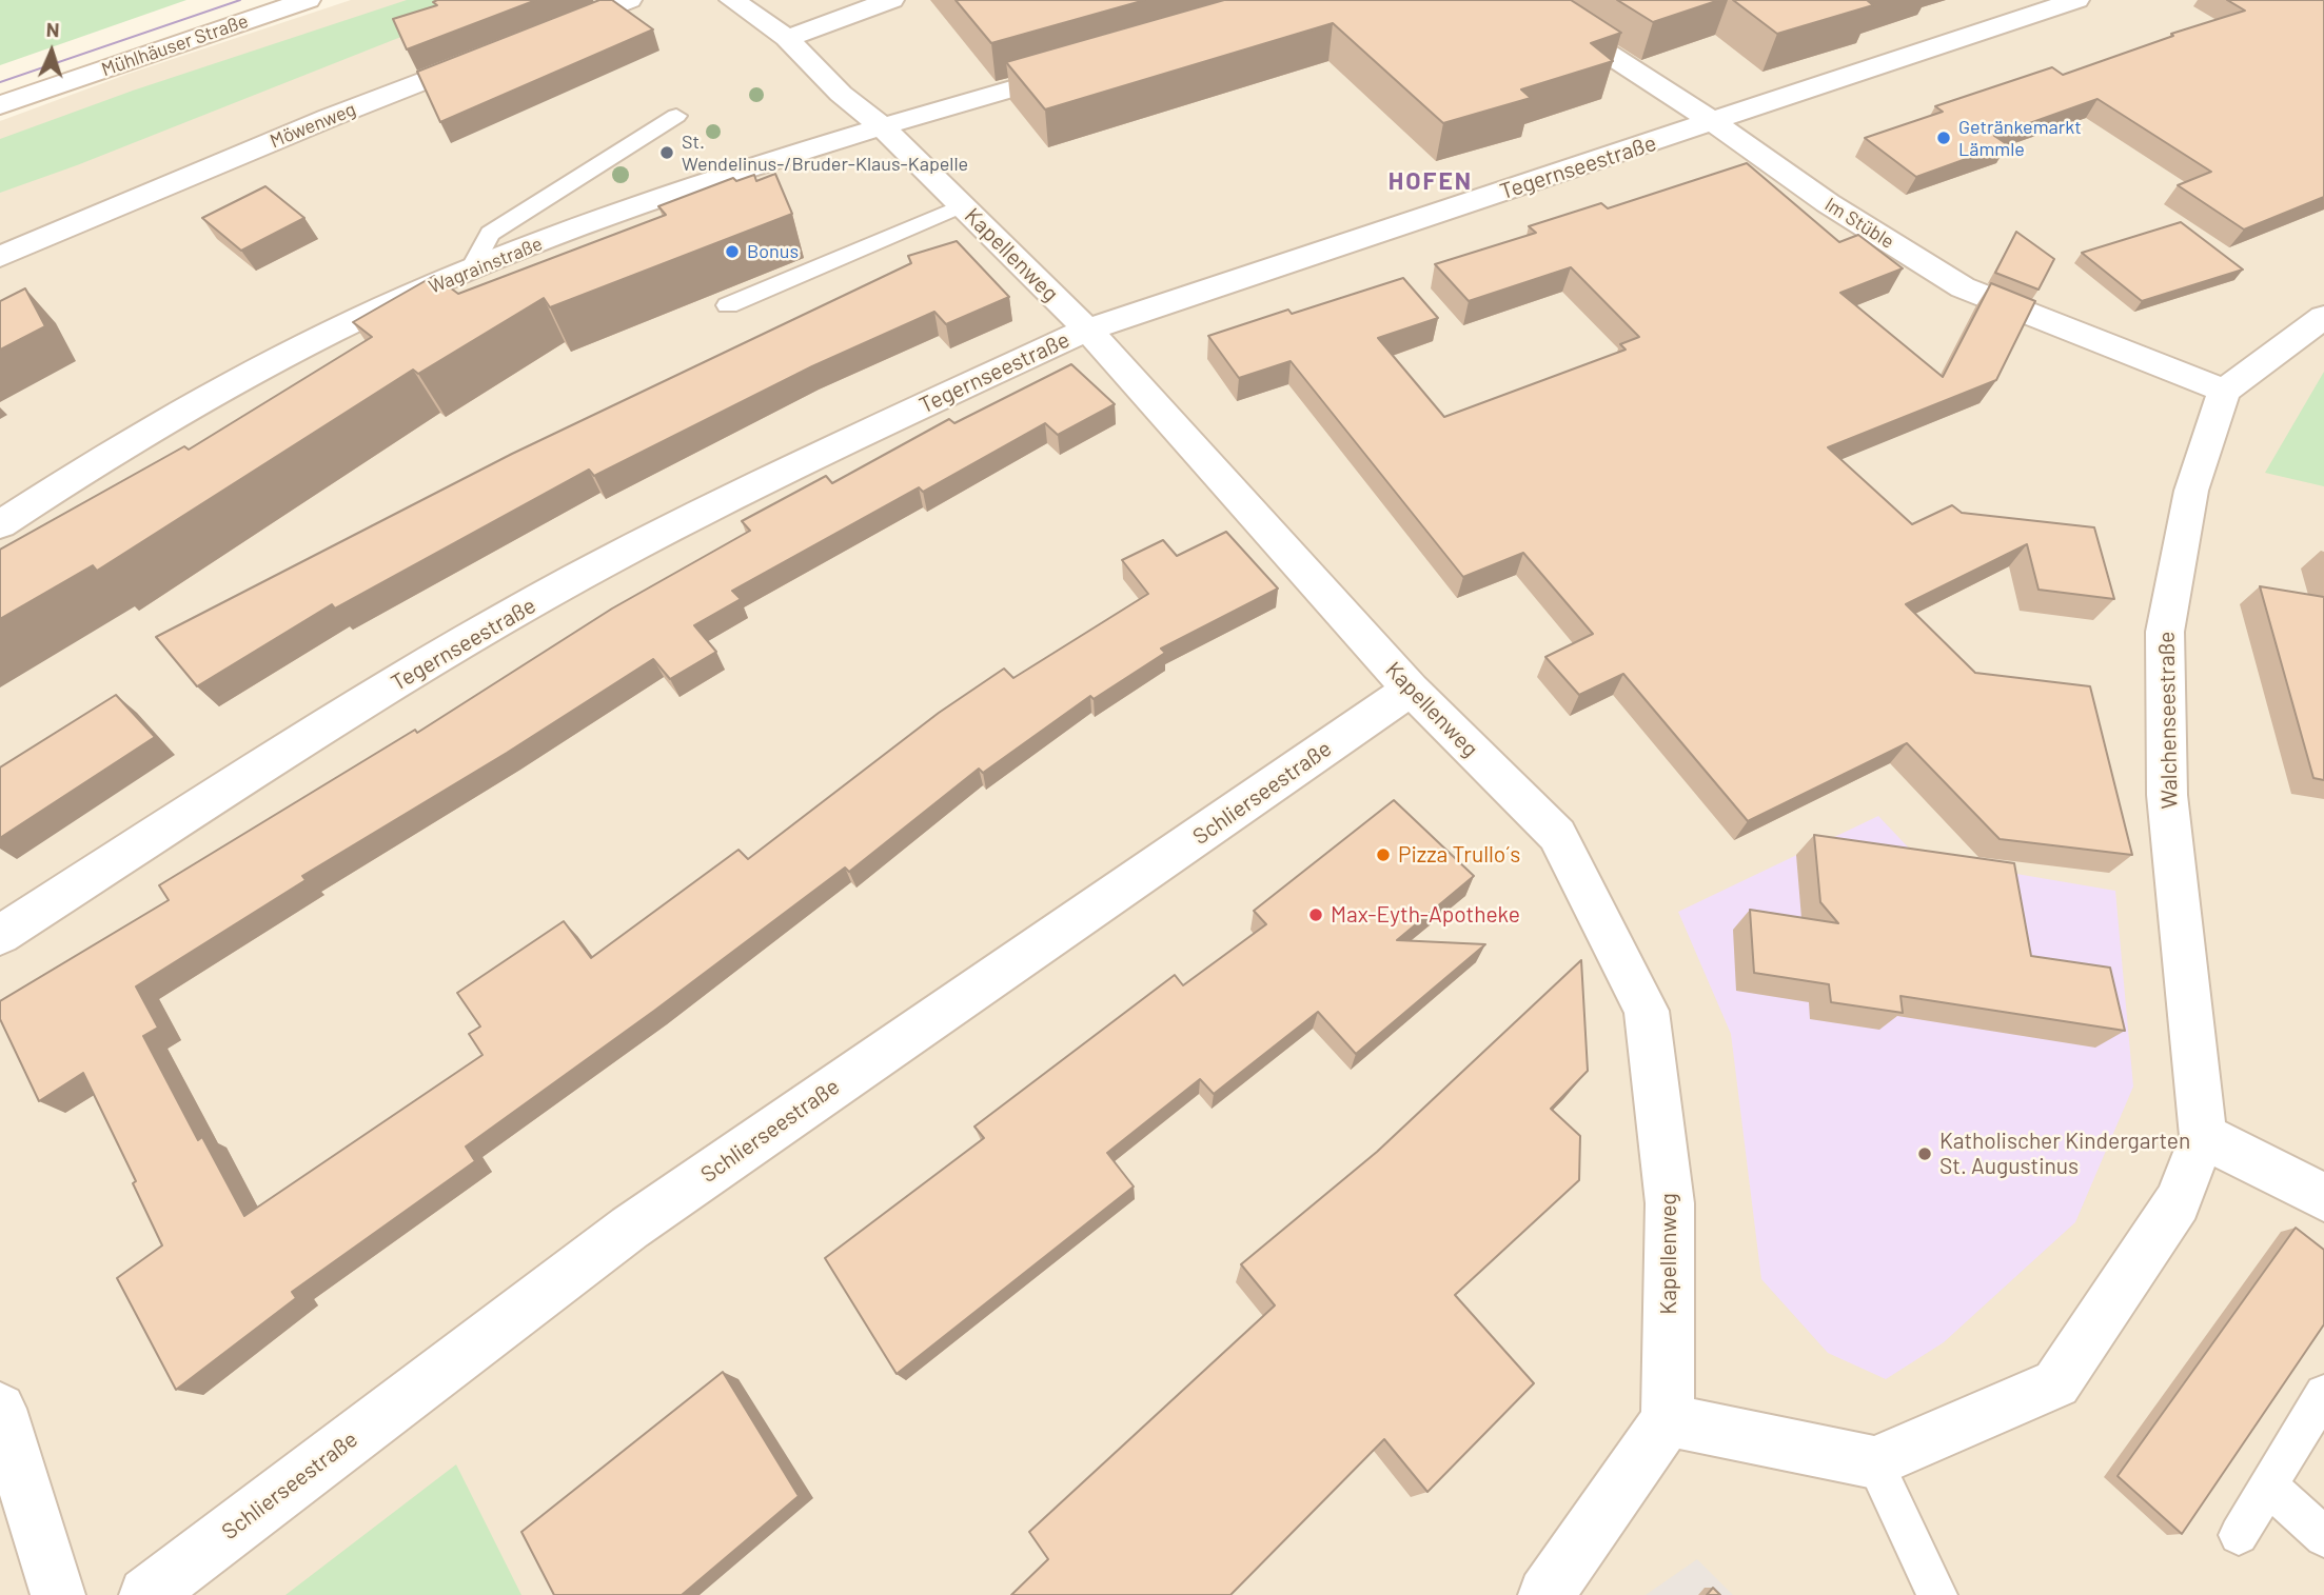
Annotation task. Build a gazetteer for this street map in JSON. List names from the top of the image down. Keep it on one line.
{"streets":{"street":["Mühlhäuser Straße","Möwenweg","Tegernseestraße","Im Stüble","Kapellenweg","Wagrainstraße","Walchenseestraße","Schlierseestraße"]},"crossings":[["Tegernseestraße","Im Stüble"],["Tegernseestraße","Kapellenweg"],["Im Stüble","Walchenseestraße"],["Kapellenweg","Wagrainstraße"],["Kapellenweg","Schlierseestraße"]],"districts":["HOFEN"],"places":["Getränkemarkt Lämmle","St. Wendelinus-/Bruder-Klaus-Kapelle","Bonus","Pizza Trullo´s","Max-Eyth-Apotheke","Katholischer Kindergarten St. Augustinus"],"north":"top"}
